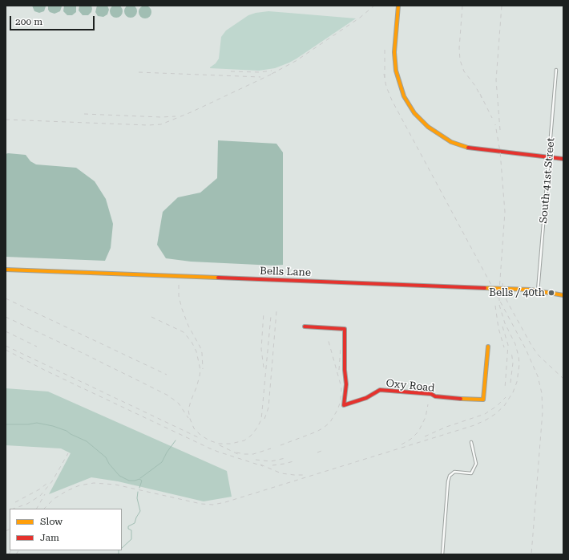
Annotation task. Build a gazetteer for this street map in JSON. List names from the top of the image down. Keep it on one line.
{"streets":{"street":["South 41st Street","Bells Lane","Oxy Road"]},"crossings":[["South 41st Street","Bells Lane"]],"places":["Bells / 40th"],"legend":["Slow","Jam"],"scale_bar":"200 m"}
